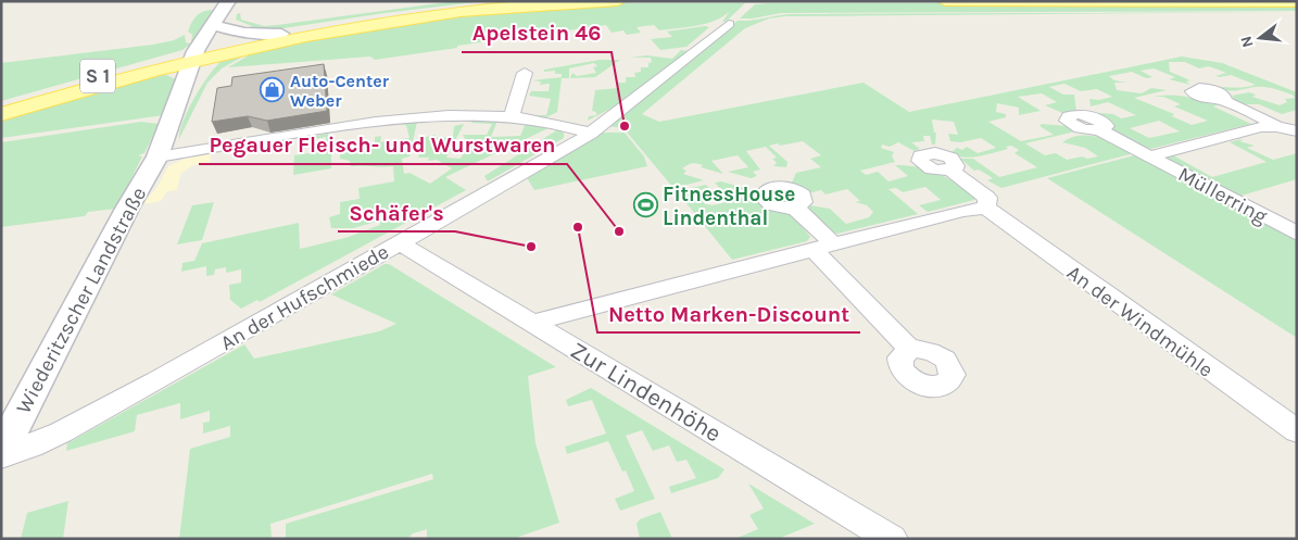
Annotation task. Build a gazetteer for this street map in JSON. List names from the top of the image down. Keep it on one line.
{"streets":{"main road":["S 1"],"street":["Müllerring","An der Hufschmiede","Wiederitzscher Landstraße","An der Windmühle","Zur Lindenhöhe"]},"crossings":[["S 1","Wiederitzscher Landstraße"],["An der Hufschmiede","Wiederitzscher Landstraße"],["An der Hufschmiede","Zur Lindenhöhe"]],"places":{"shop":["Auto-Center Weber"],"other":["Apelstein 46","Netto Marken-Discount","Pegauer Fleisch- und Wurstwaren","Schäfer's"],"sports":["FitnessHouse Lindenthal"]},"north":"left"}
